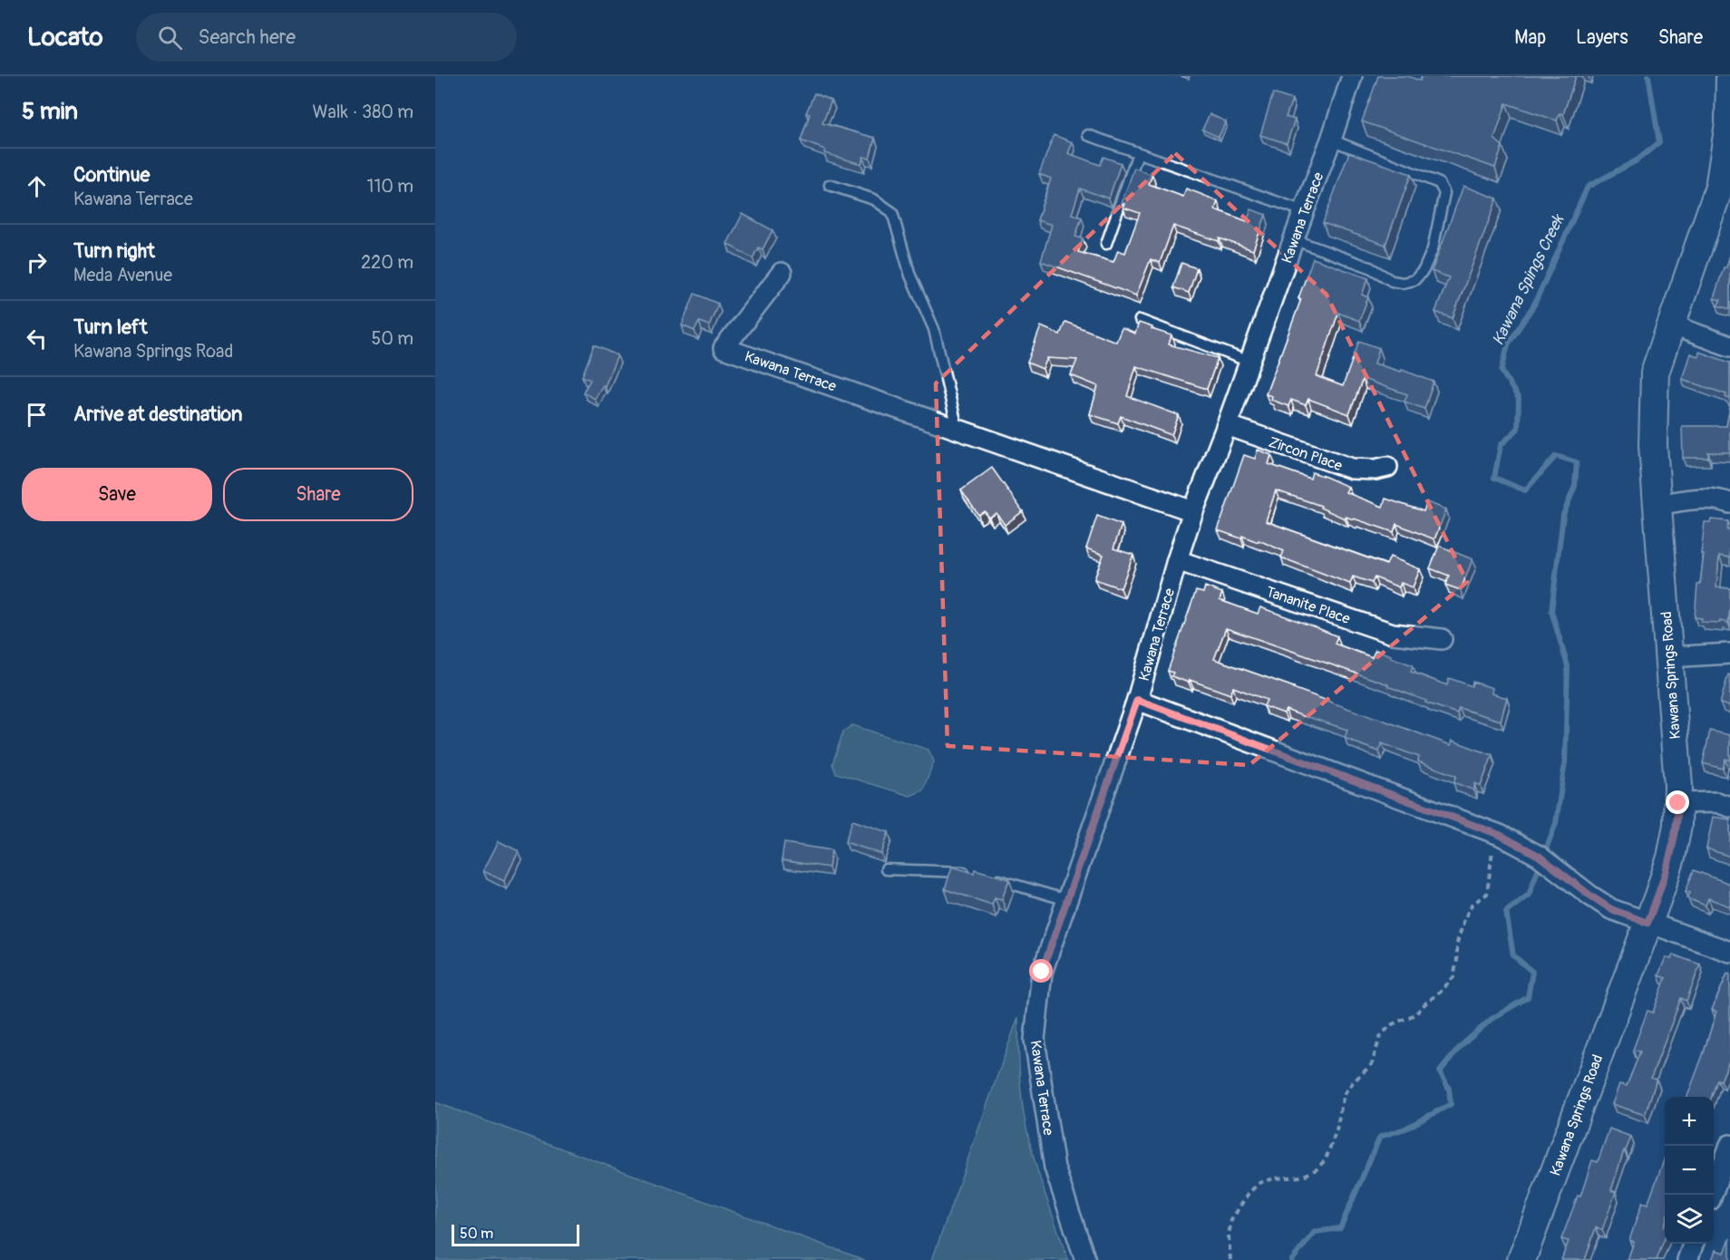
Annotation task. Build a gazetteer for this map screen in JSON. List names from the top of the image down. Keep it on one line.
{"streets":{"street":["Kawana Terrace","Zircon Place","Tananite Place","Kawana Springs Road"]},"crossings":[["Kawana Terrace","Zircon Place"],["Kawana Terrace","Tananite Place"]],"water":["Kawana Spings Creek"],"scale_bar":"50 m","page":{"header":"Locato","search":"Search here","nav":["Map","Layers","Share"],"heading":["5 min","Walk · 380 m"],"list":[["Continue","Kawana Terrace","110 m"],["Turn right","Meda Avenue","220 m"],["Turn left","Kawana Springs Road","50 m"],"Arrive at destination"],"buttons":["Save","Share"],"map_buttons":["+","−"],"scale":"50 m"}}
